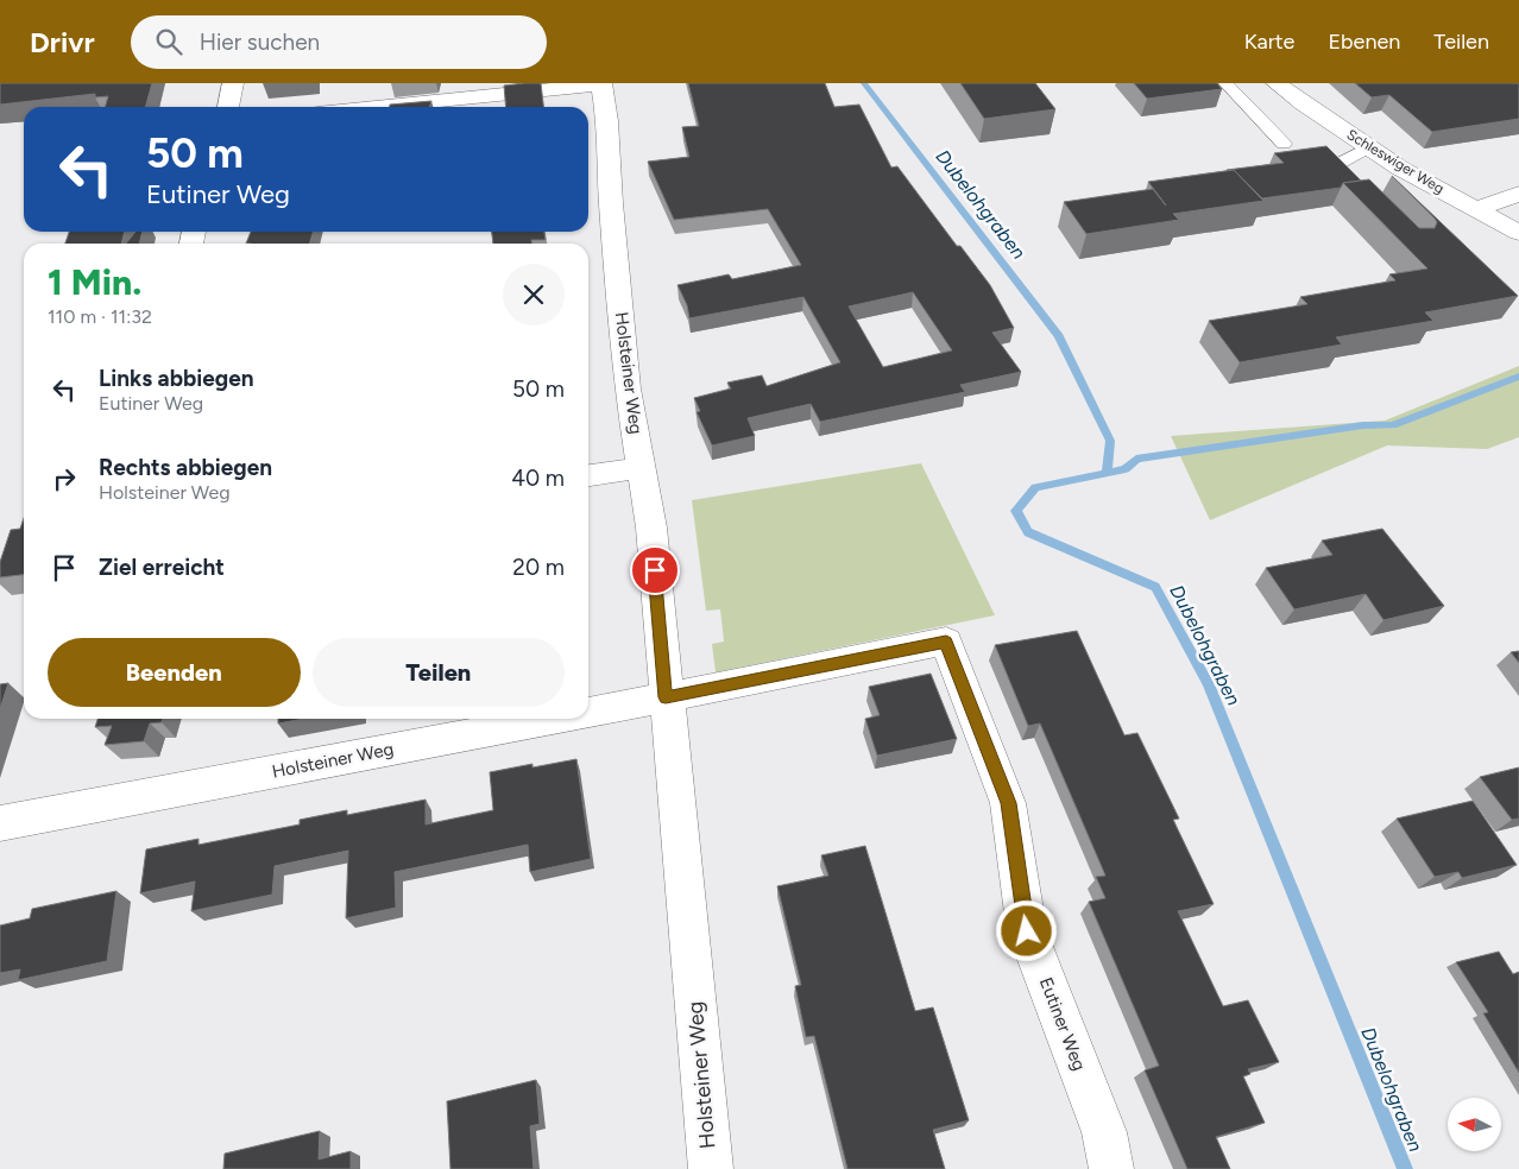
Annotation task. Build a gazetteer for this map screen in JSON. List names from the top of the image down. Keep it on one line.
{"streets":{"street":["Schleswiger Weg","Holsteiner Weg","Eutiner Weg"]},"crossings":[["Holsteiner Weg","Eutiner Weg"]],"water":["Dubelohgraben"],"north":"left","page":{"header":"Drivr","search":"Hier suchen","nav":["Karte","Ebenen","Teilen"],"turn":["50 m","Eutiner Weg"],"heading":["1 Min.","110 m · 11:32"],"list":[{"name":"Links abbiegen","note":"Eutiner Weg","value":"50 m"},{"name":"Rechts abbiegen","note":"Holsteiner Weg","value":"40 m"},{"name":"Ziel erreicht","value":"20 m"}],"buttons":["Beenden","Teilen"]}}
